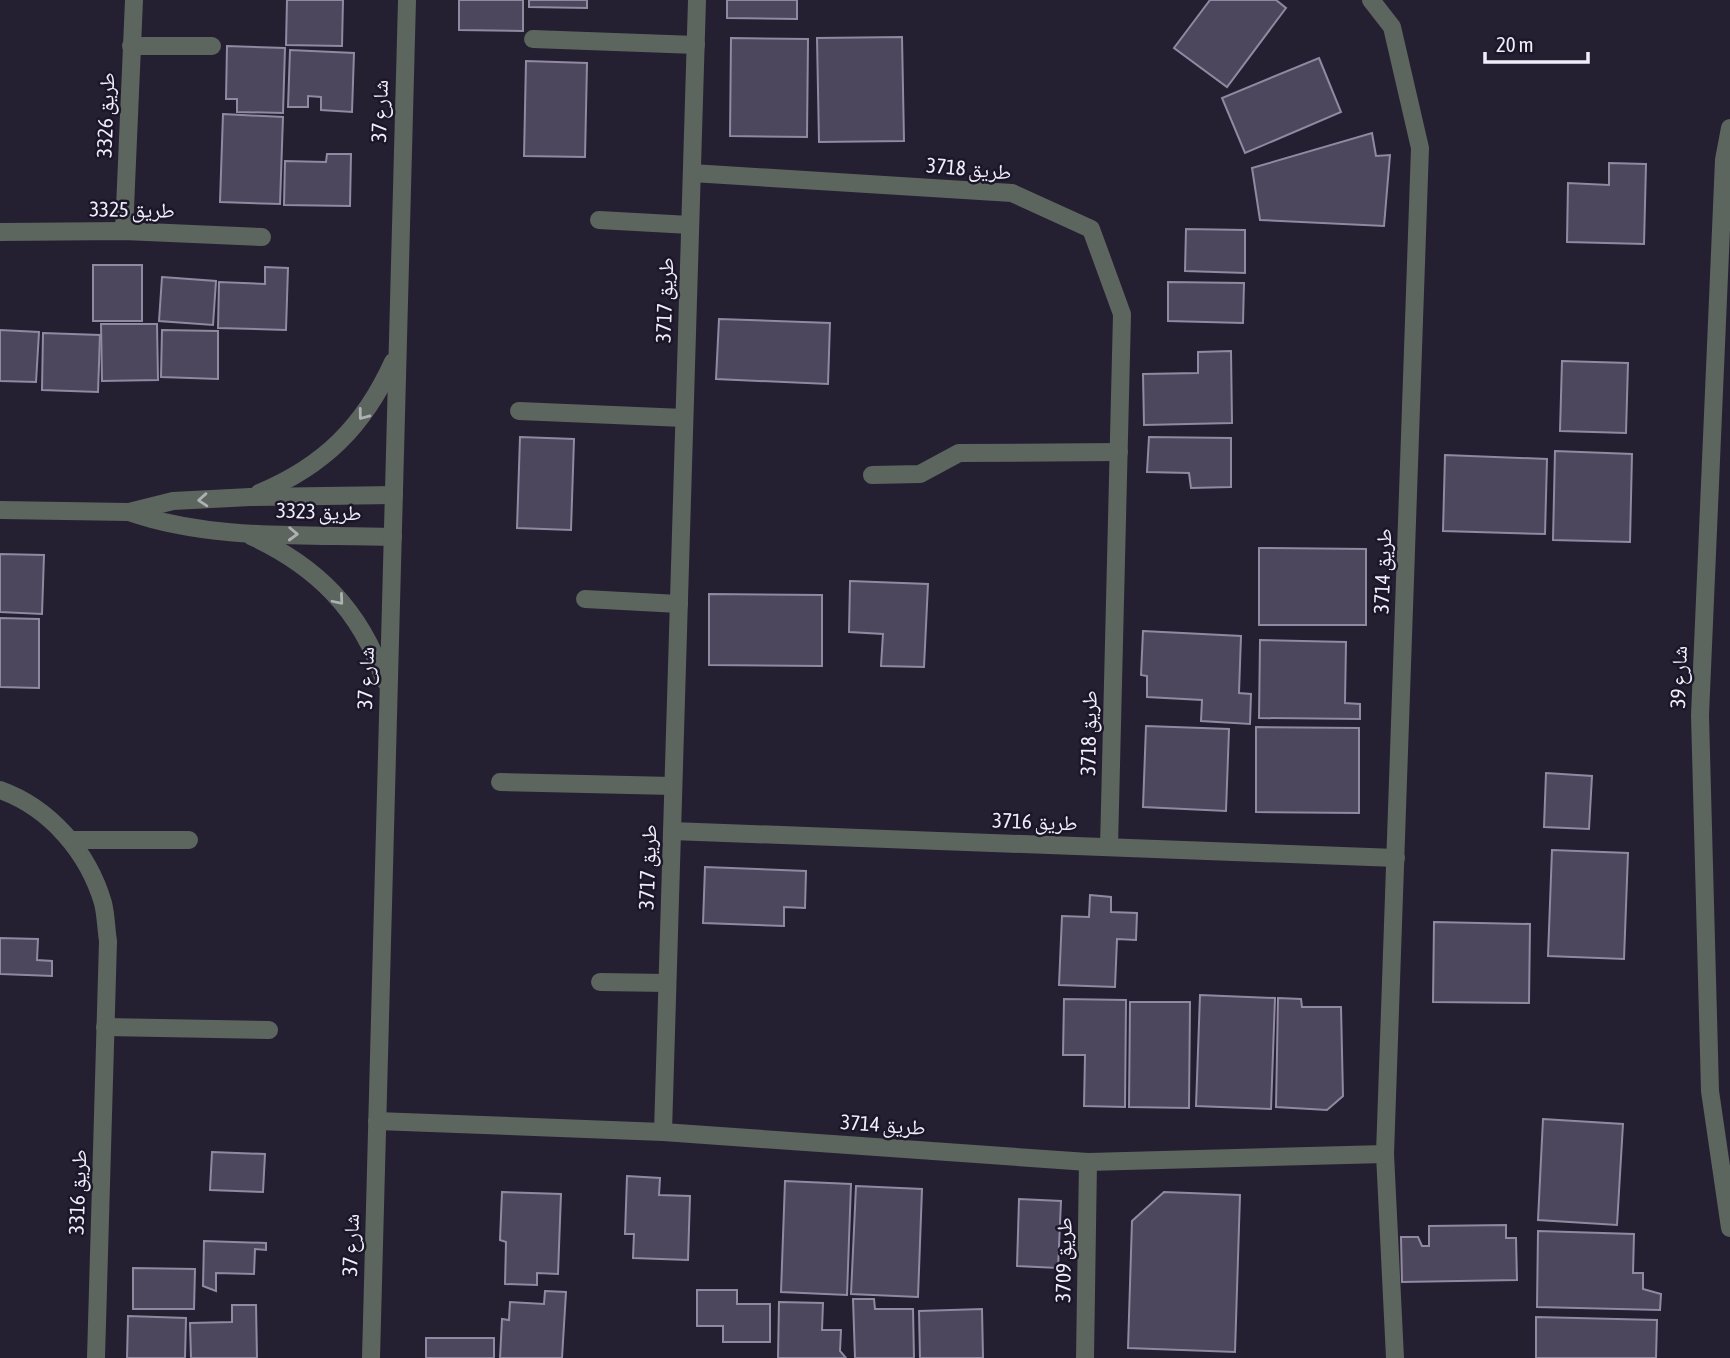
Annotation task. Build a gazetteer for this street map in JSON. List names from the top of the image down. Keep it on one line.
{"streets":{"street":["شارع 37","طريق 3326","طريق 3718","طريق 3325","طريق 3717","طريق 3323","طريق 3714","شارع 39","طريق 3716","طريق 3316","طريق 3709"]},"crossings":[["شارع 37","طريق 3323"],["شارع 37","طريق 3714"],["طريق 3326","طريق 3325"],["طريق 3718","طريق 3717"],["طريق 3718","طريق 3716"],["طريق 3717","طريق 3714"],["طريق 3717","طريق 3716"],["طريق 3714","طريق 3716"],["طريق 3714","طريق 3709"]],"scale_bar":"20 m"}
